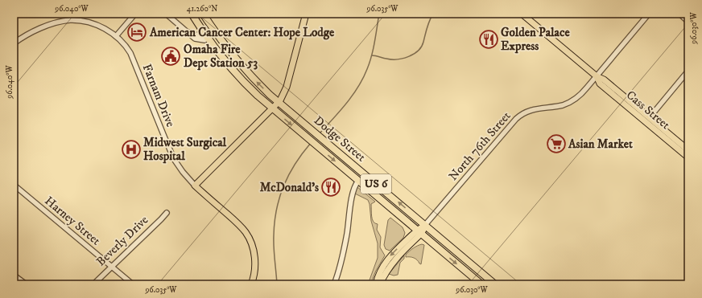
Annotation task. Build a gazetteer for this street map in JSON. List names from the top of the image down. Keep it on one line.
{"streets":{"highway":["Dodge Street","US 6"],"main road":["Farnam Drive","Cass Street","North 76th Street"],"street":["Harney Street","Beverly Drive"]},"crossings":[["Cass Street","North 76th Street"],["Dodge Street","North 76th Street"],["Dodge Street","US 6"],["Harney Street","Beverly Drive"]],"places":{"hotel":["American Cancer Center: Hope Lodge"],"restaurant":["Golden Palace Express","McDonald's"],"public building":["Omaha Fire Dept Station 53"],"supermarket":["Asian Market"],"hospital":["Midwest Surgical Hospital"]},"coordinates":["96.040°W","41.260°N","96.035°W","96.030°W"]}
